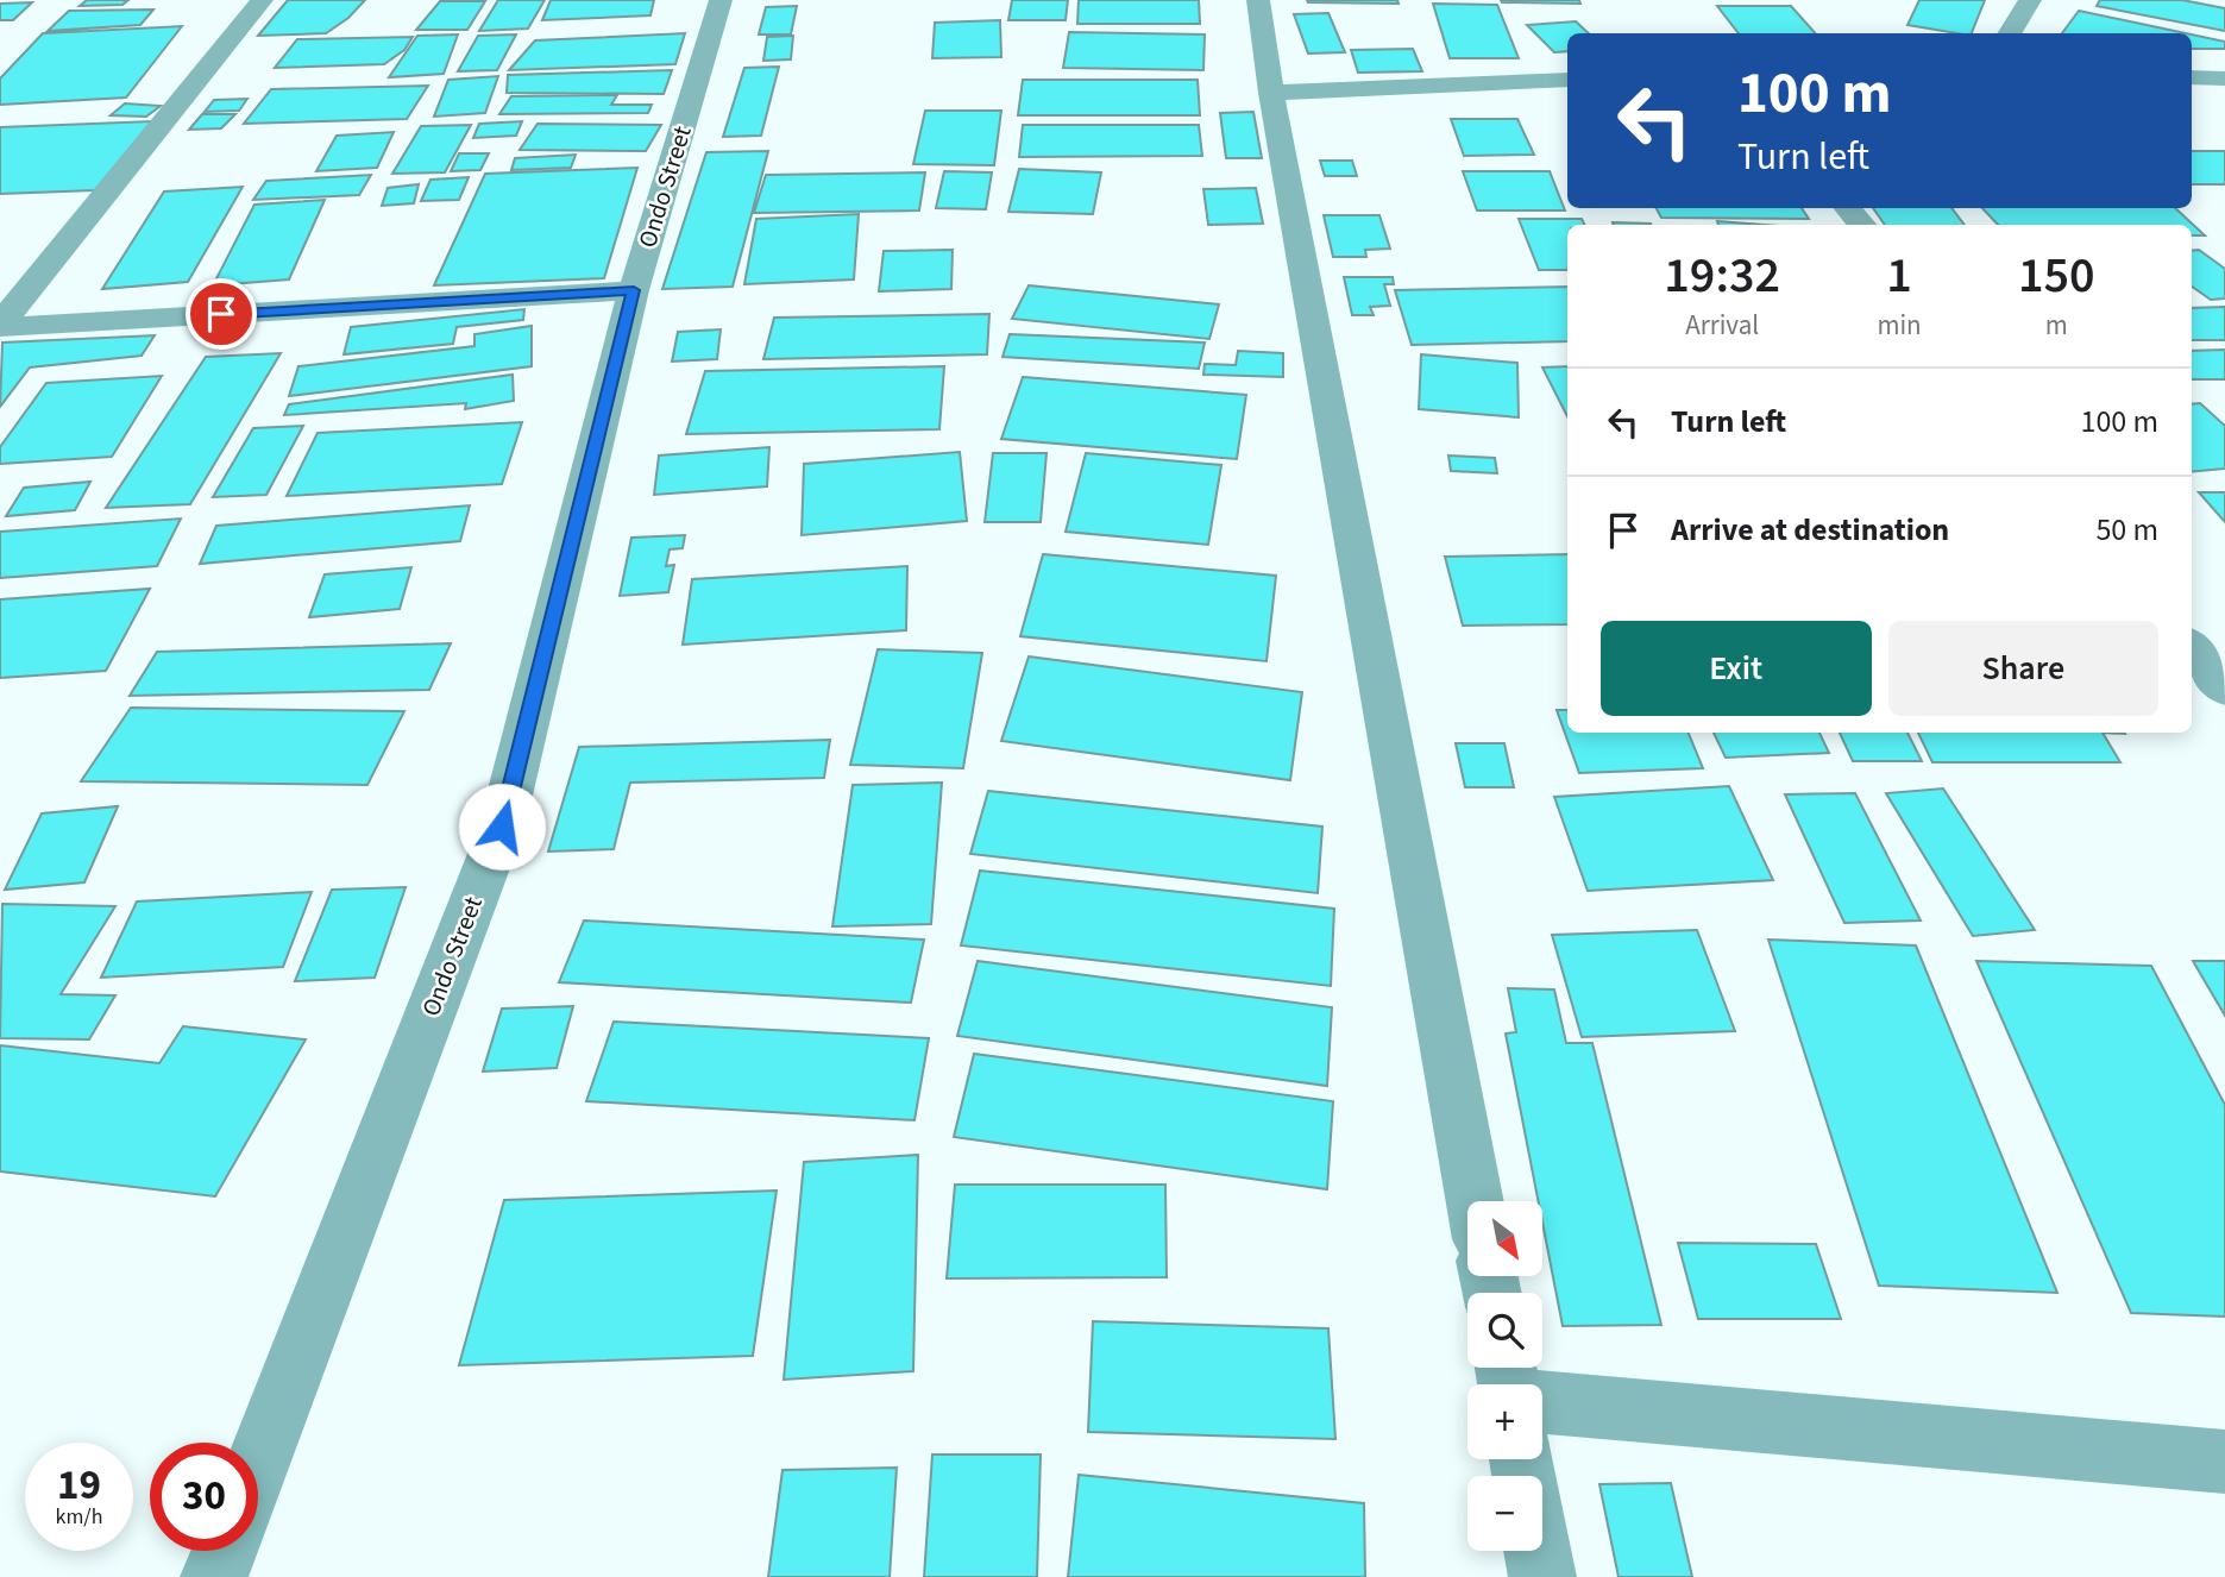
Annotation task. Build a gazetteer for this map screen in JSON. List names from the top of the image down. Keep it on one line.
{"streets":{"street":["Ondo Street"]},"north":"bottom right","page":{"turn":["100 m","Turn left"],"eta":["19:32","Arrival","1","min","150","m"],"list":[{"name":"Turn left","value":"100 m"},{"name":"Arrive at destination","value":"50 m"}],"buttons":["Exit","Share"],"map_buttons":["+","−"],"speed":"19 km/h","limit":"30"}}
